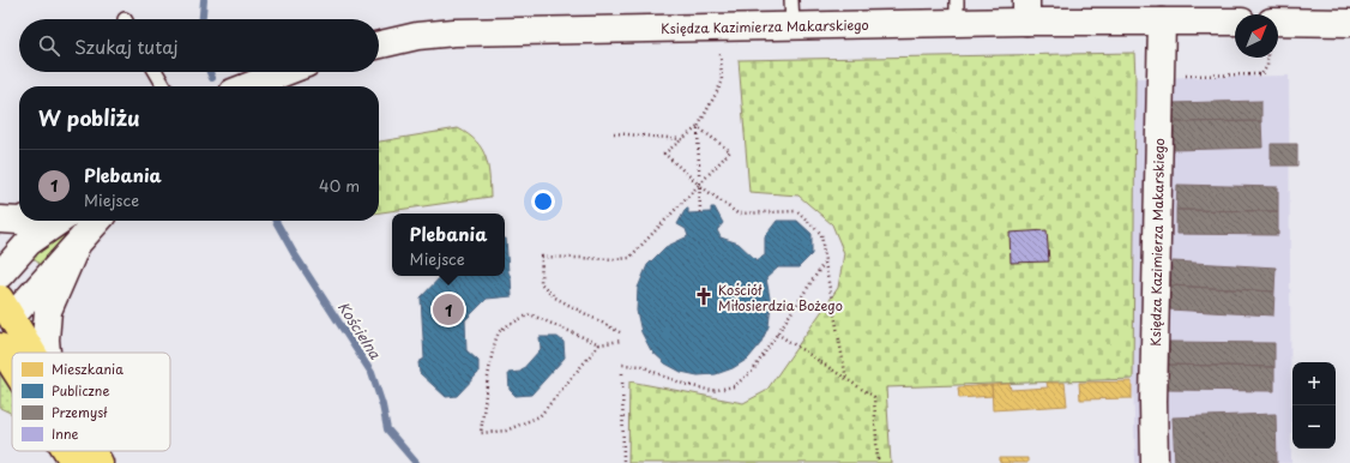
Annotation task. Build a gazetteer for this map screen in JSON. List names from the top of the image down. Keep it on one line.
{"streets":{"street":["Księdza Kazimierza Makarskiego"]},"water":["Kościelna"],"places":{"church":["Kościół Miłosierdzia Bożego"]},"legend":["Mieszkania","Publiczne","Przemysł","Inne"],"north":"top right","page":{"search":"Szukaj tutaj","heading":"W pobliżu","list":[{"mark":"1","name":"Plebania","note":"Miejsce","value":"40 m"}],"popup":["Plebania","Miejsce"],"pins":"1","map_buttons":["+","−"]}}
